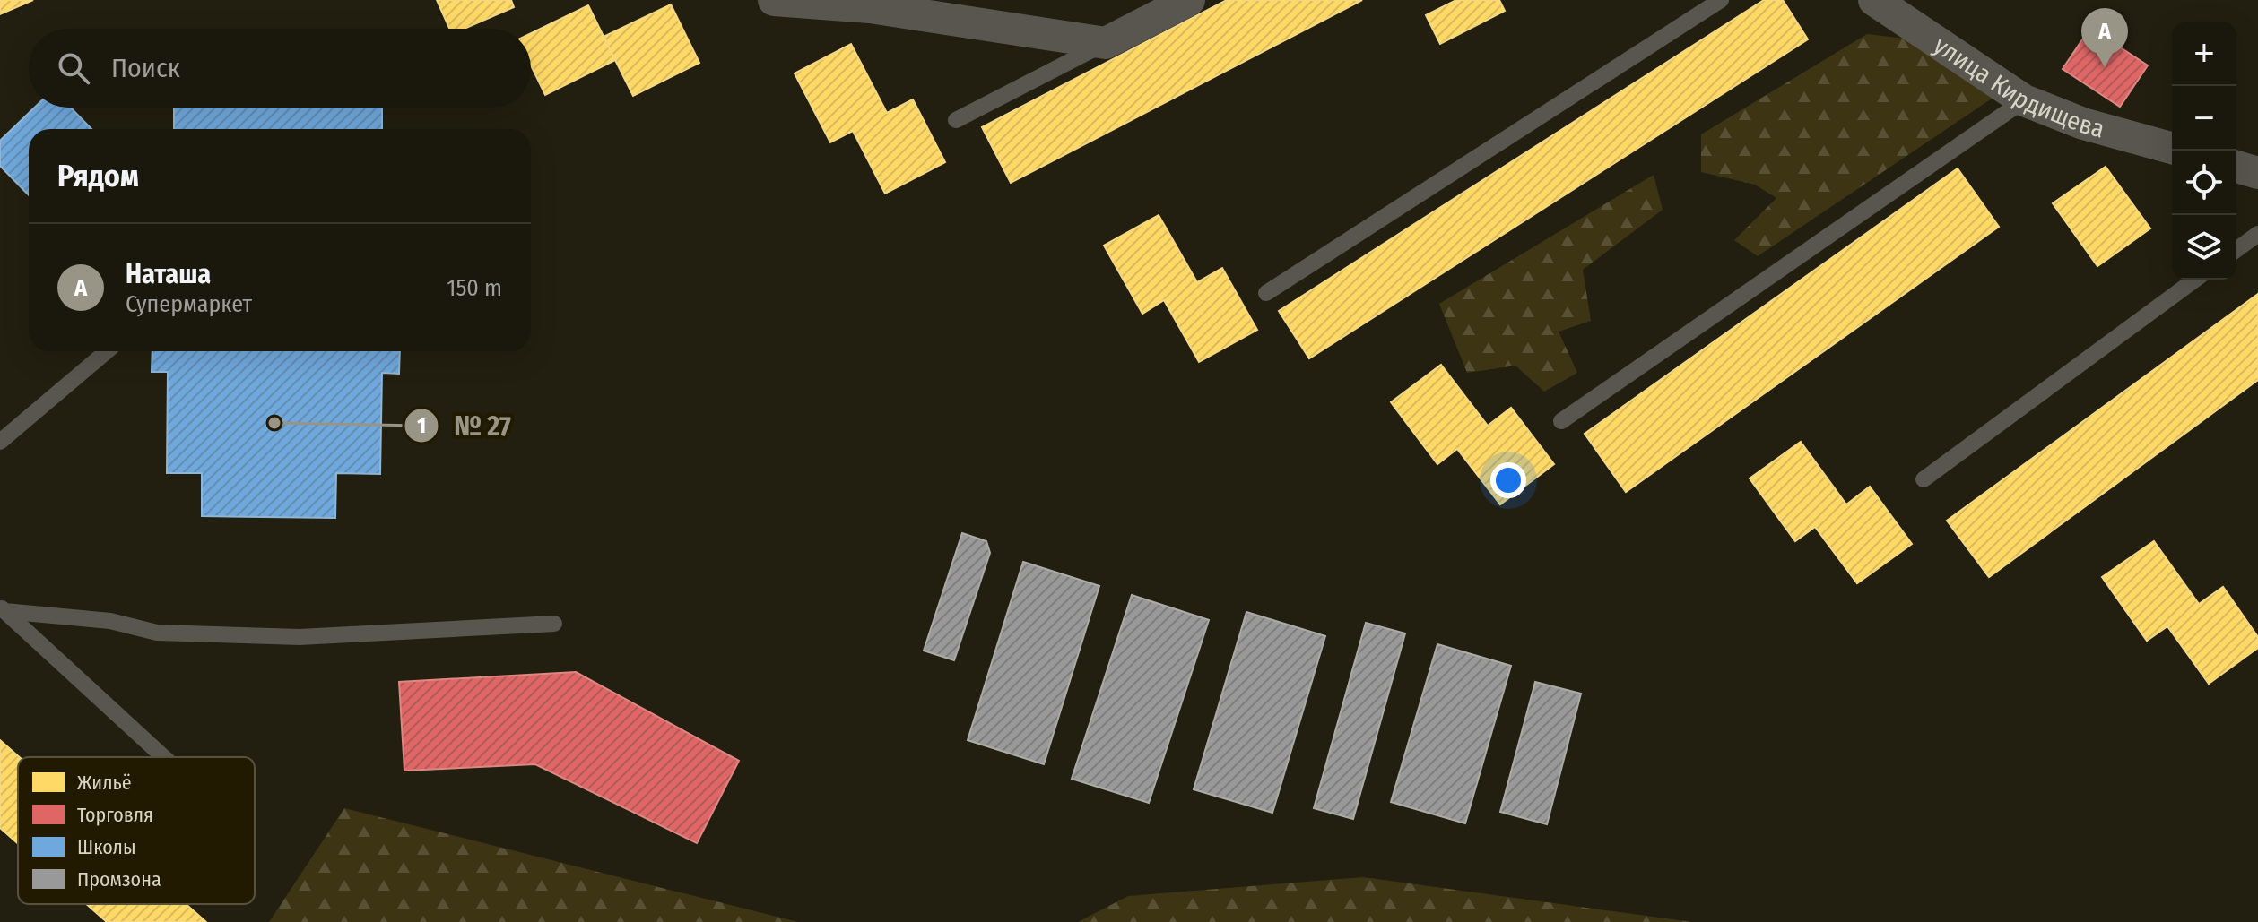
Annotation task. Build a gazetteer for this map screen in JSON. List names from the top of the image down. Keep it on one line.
{"streets":{"street":["улица Кирдищева"]},"places":["№ 27"],"legend":["Жильё","Торговля","Школы","Промзона"],"page":{"pins":"A","map_buttons":["+","−"],"search":"Поиск","heading":"Рядом","list":[{"mark":"A","name":"Наташа","note":"Супермаркет","value":"150 m"}]}}
